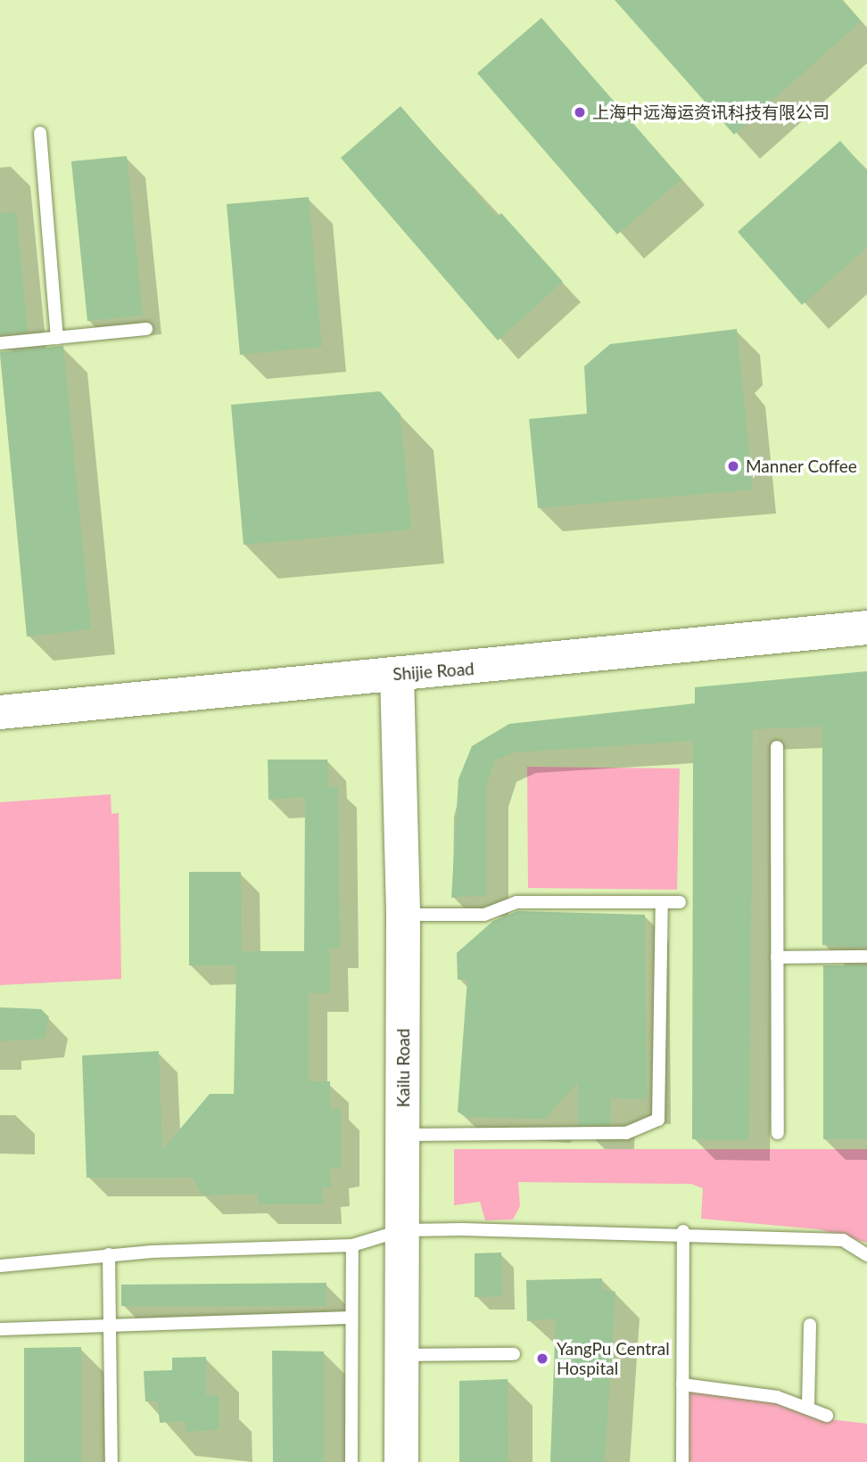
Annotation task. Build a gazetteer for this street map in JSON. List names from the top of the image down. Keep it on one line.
{"streets":{"street":["Shijie Road","Kailu Road"]},"crossings":[["Shijie Road","Kailu Road"]],"places":["上海中远海运资讯科技有限公司","Manner Coffee","YangPu Central Hospital"]}
